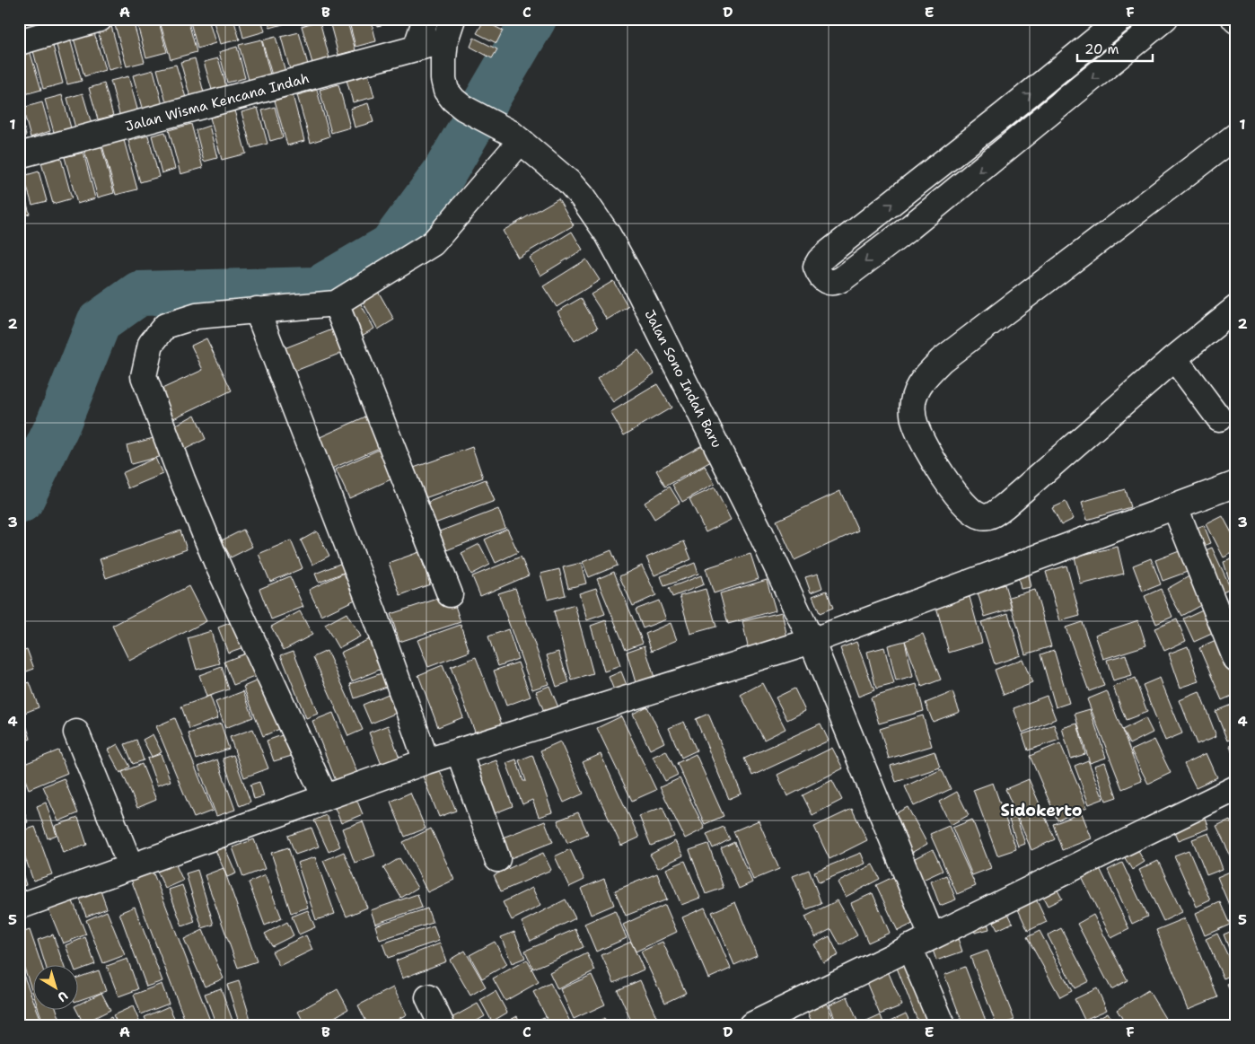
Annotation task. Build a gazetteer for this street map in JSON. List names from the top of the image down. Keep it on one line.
{"streets":{"street":["Jalan Wisma Kencana Indah","Jalan Sono Indah Baru"]},"crossings":[["Jalan Wisma Kencana Indah","Jalan Sono Indah Baru"]],"districts":["Sidokerto"],"scale_bar":"20 m","north":"bottom right","grid":{"columns":["A","B","C","D","E","F"],"rows":["1","2","3","4","5"]}}
